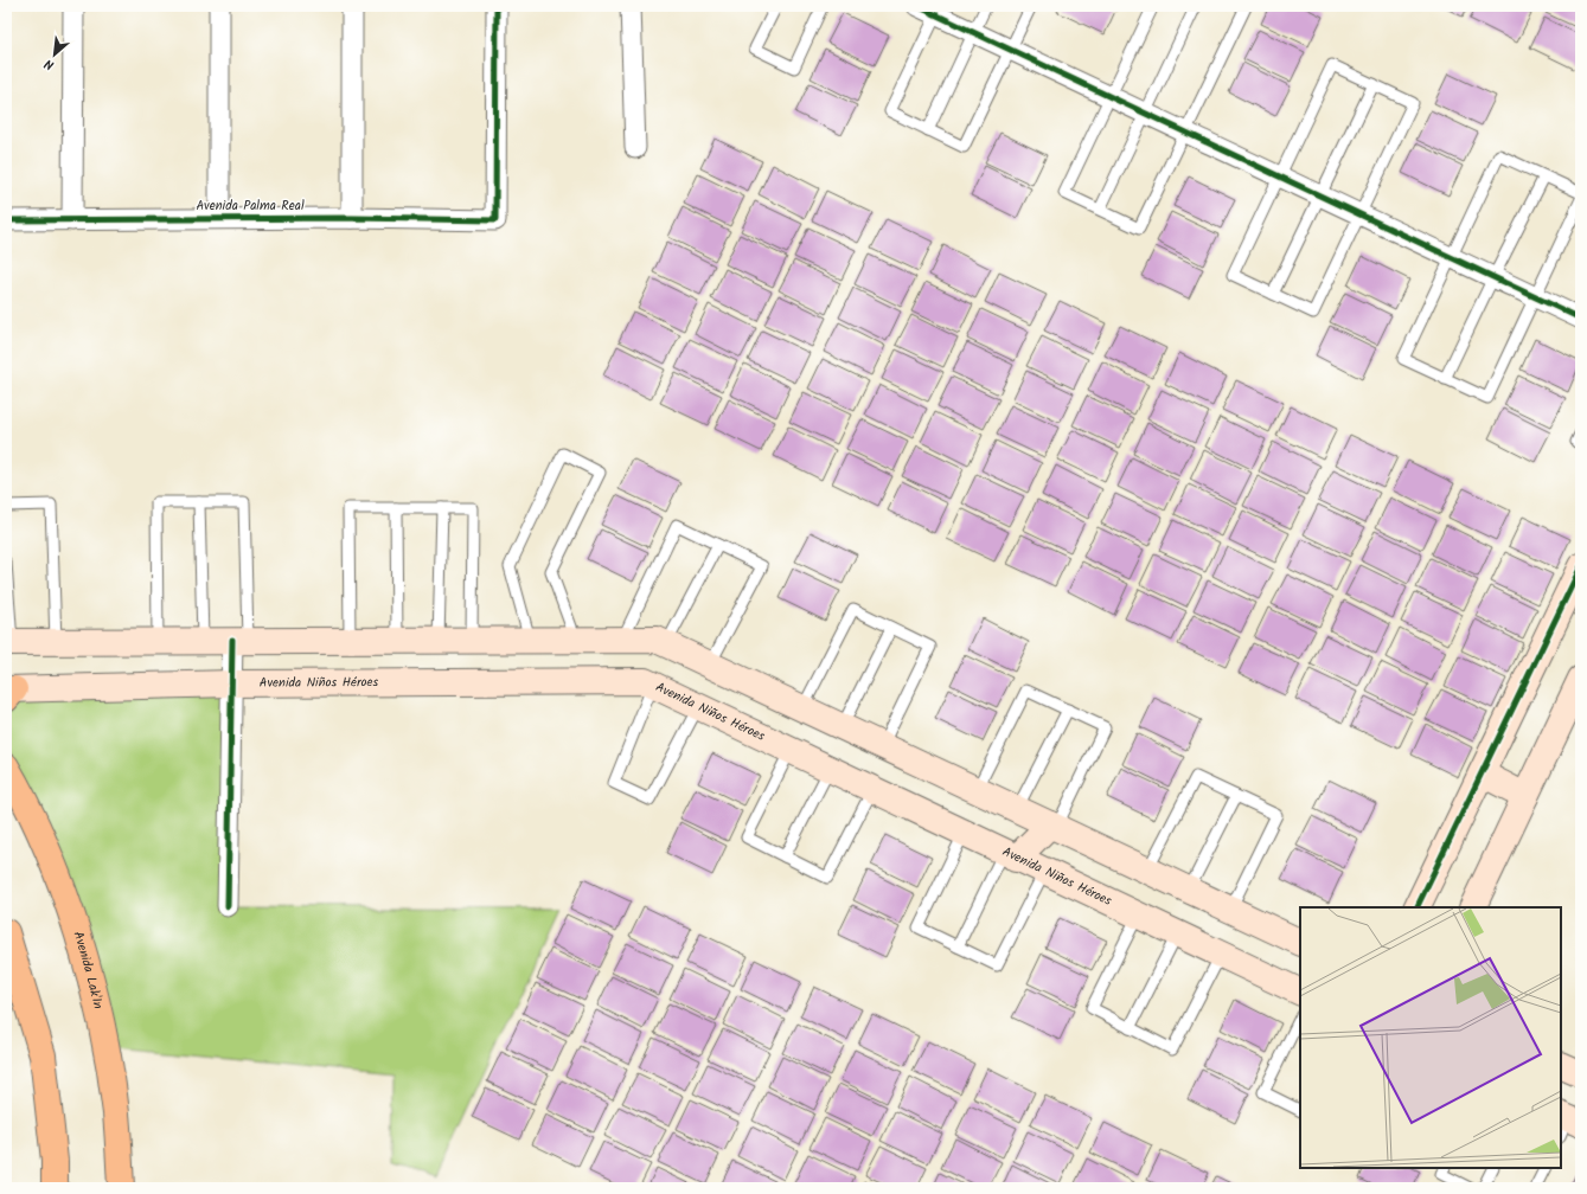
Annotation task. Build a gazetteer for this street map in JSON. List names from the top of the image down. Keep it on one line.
{"streets":{"main road":["Avenida Niños Héroes","Avenida Lak'In"],"street":["Avenida Palma Real"]},"north":"bottom left"}
